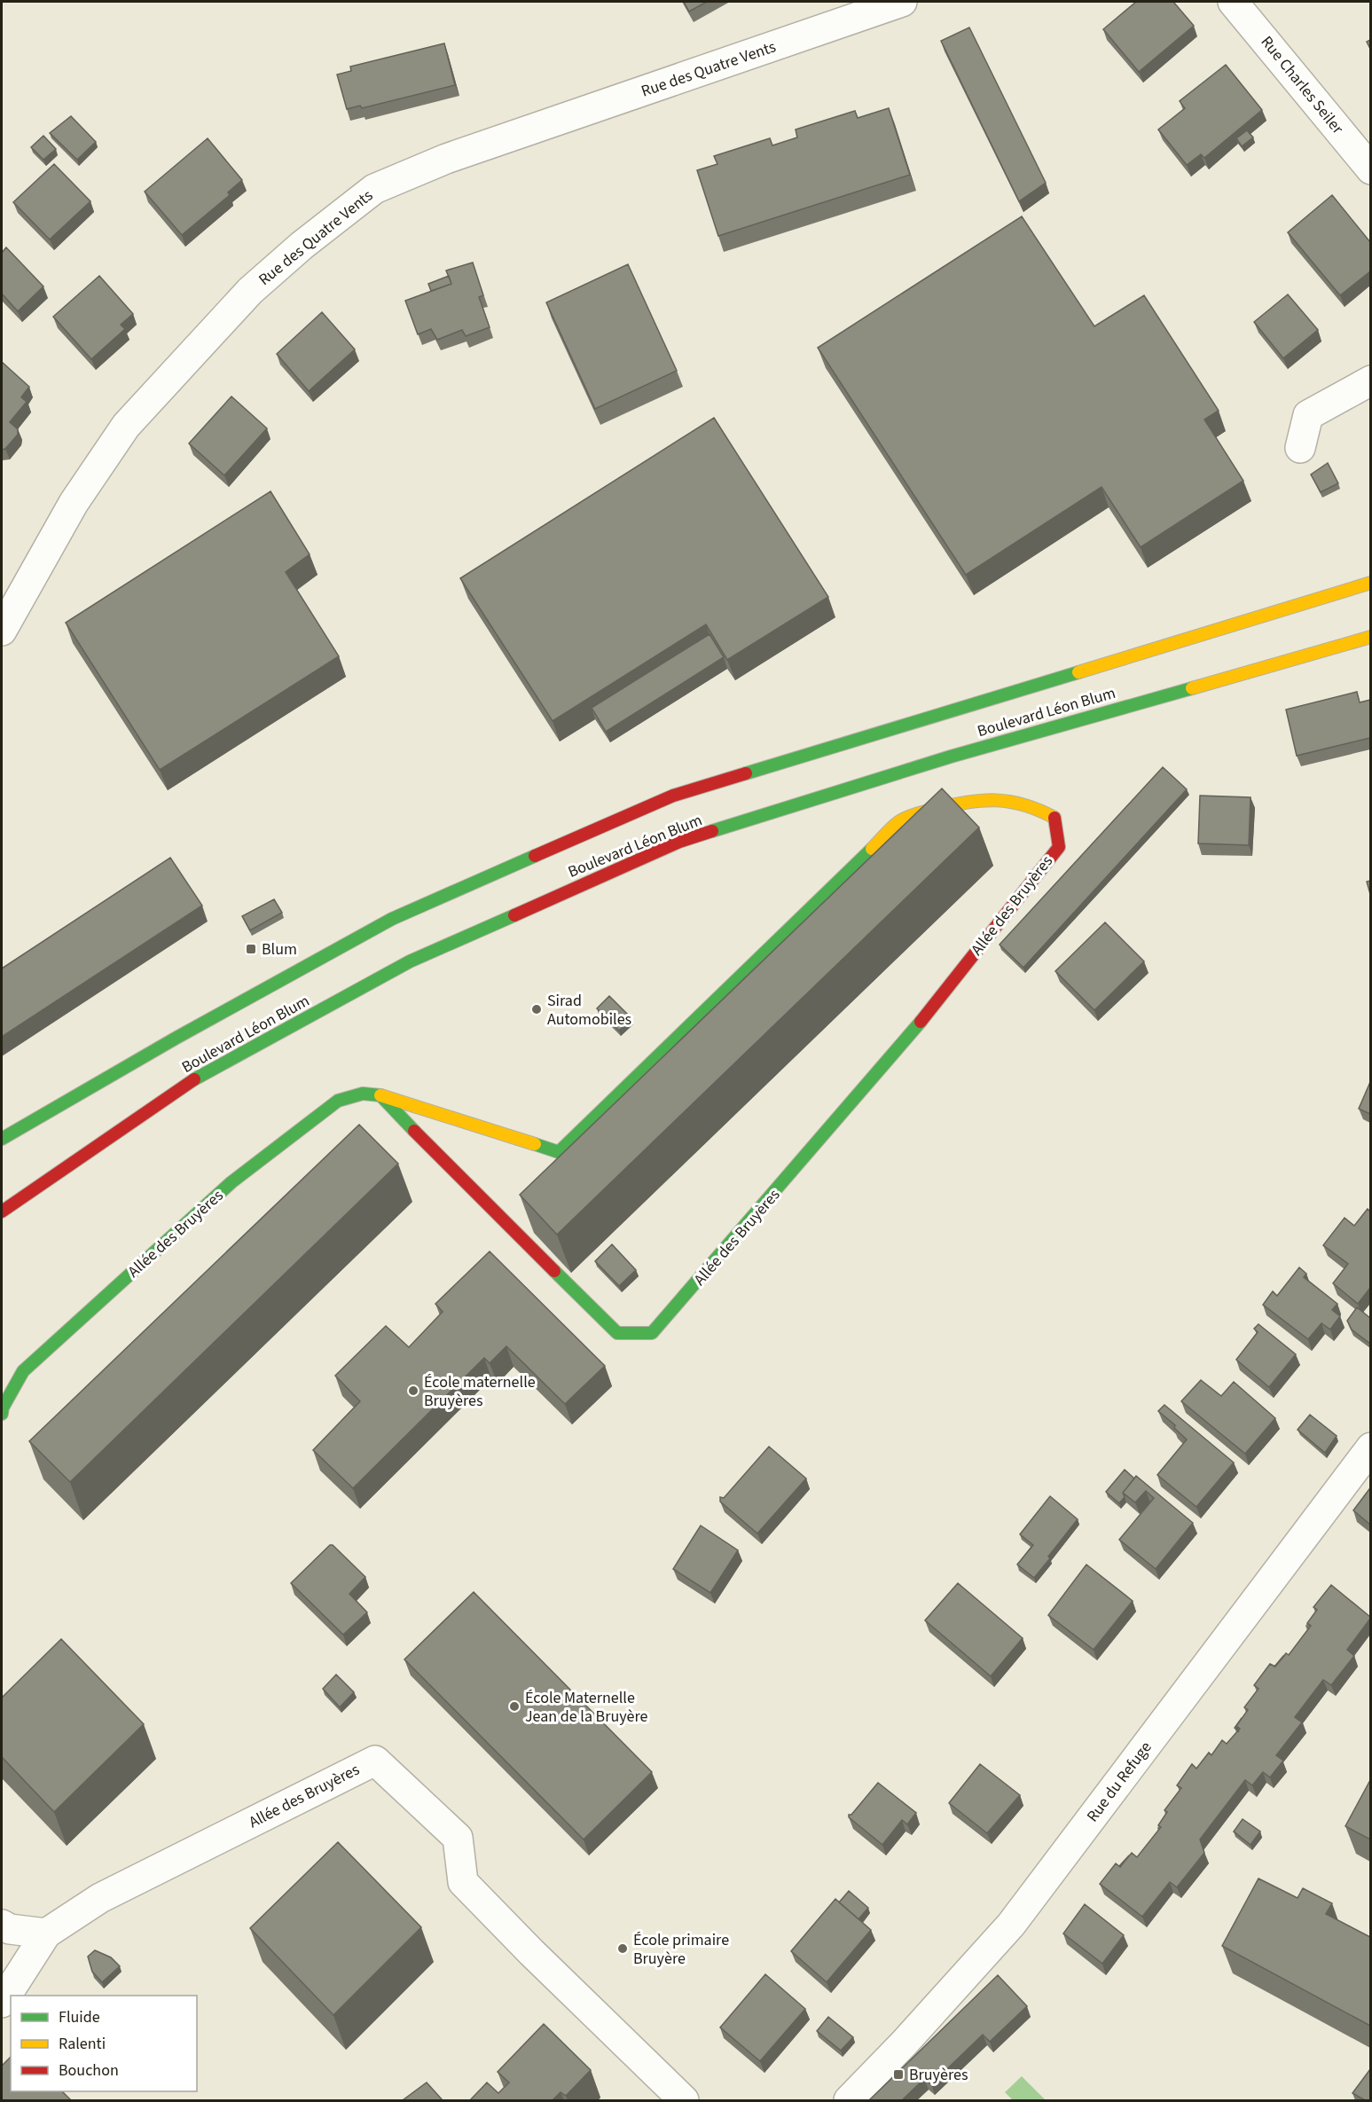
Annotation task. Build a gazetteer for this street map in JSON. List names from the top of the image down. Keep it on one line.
{"streets":{"main road":["Boulevard Léon Blum","Allée des Bruyères"],"street":["Rue des Quatre Vents","Rue Charles Seiler","Rue du Refuge"]},"places":{"transit":["Blum","Bruyères"],"other":["Sirad Automobiles","École maternelle Bruyères","École Maternelle Jean de la Bruyère","École primaire Bruyère"]},"legend":["Fluide","Ralenti","Bouchon"]}
